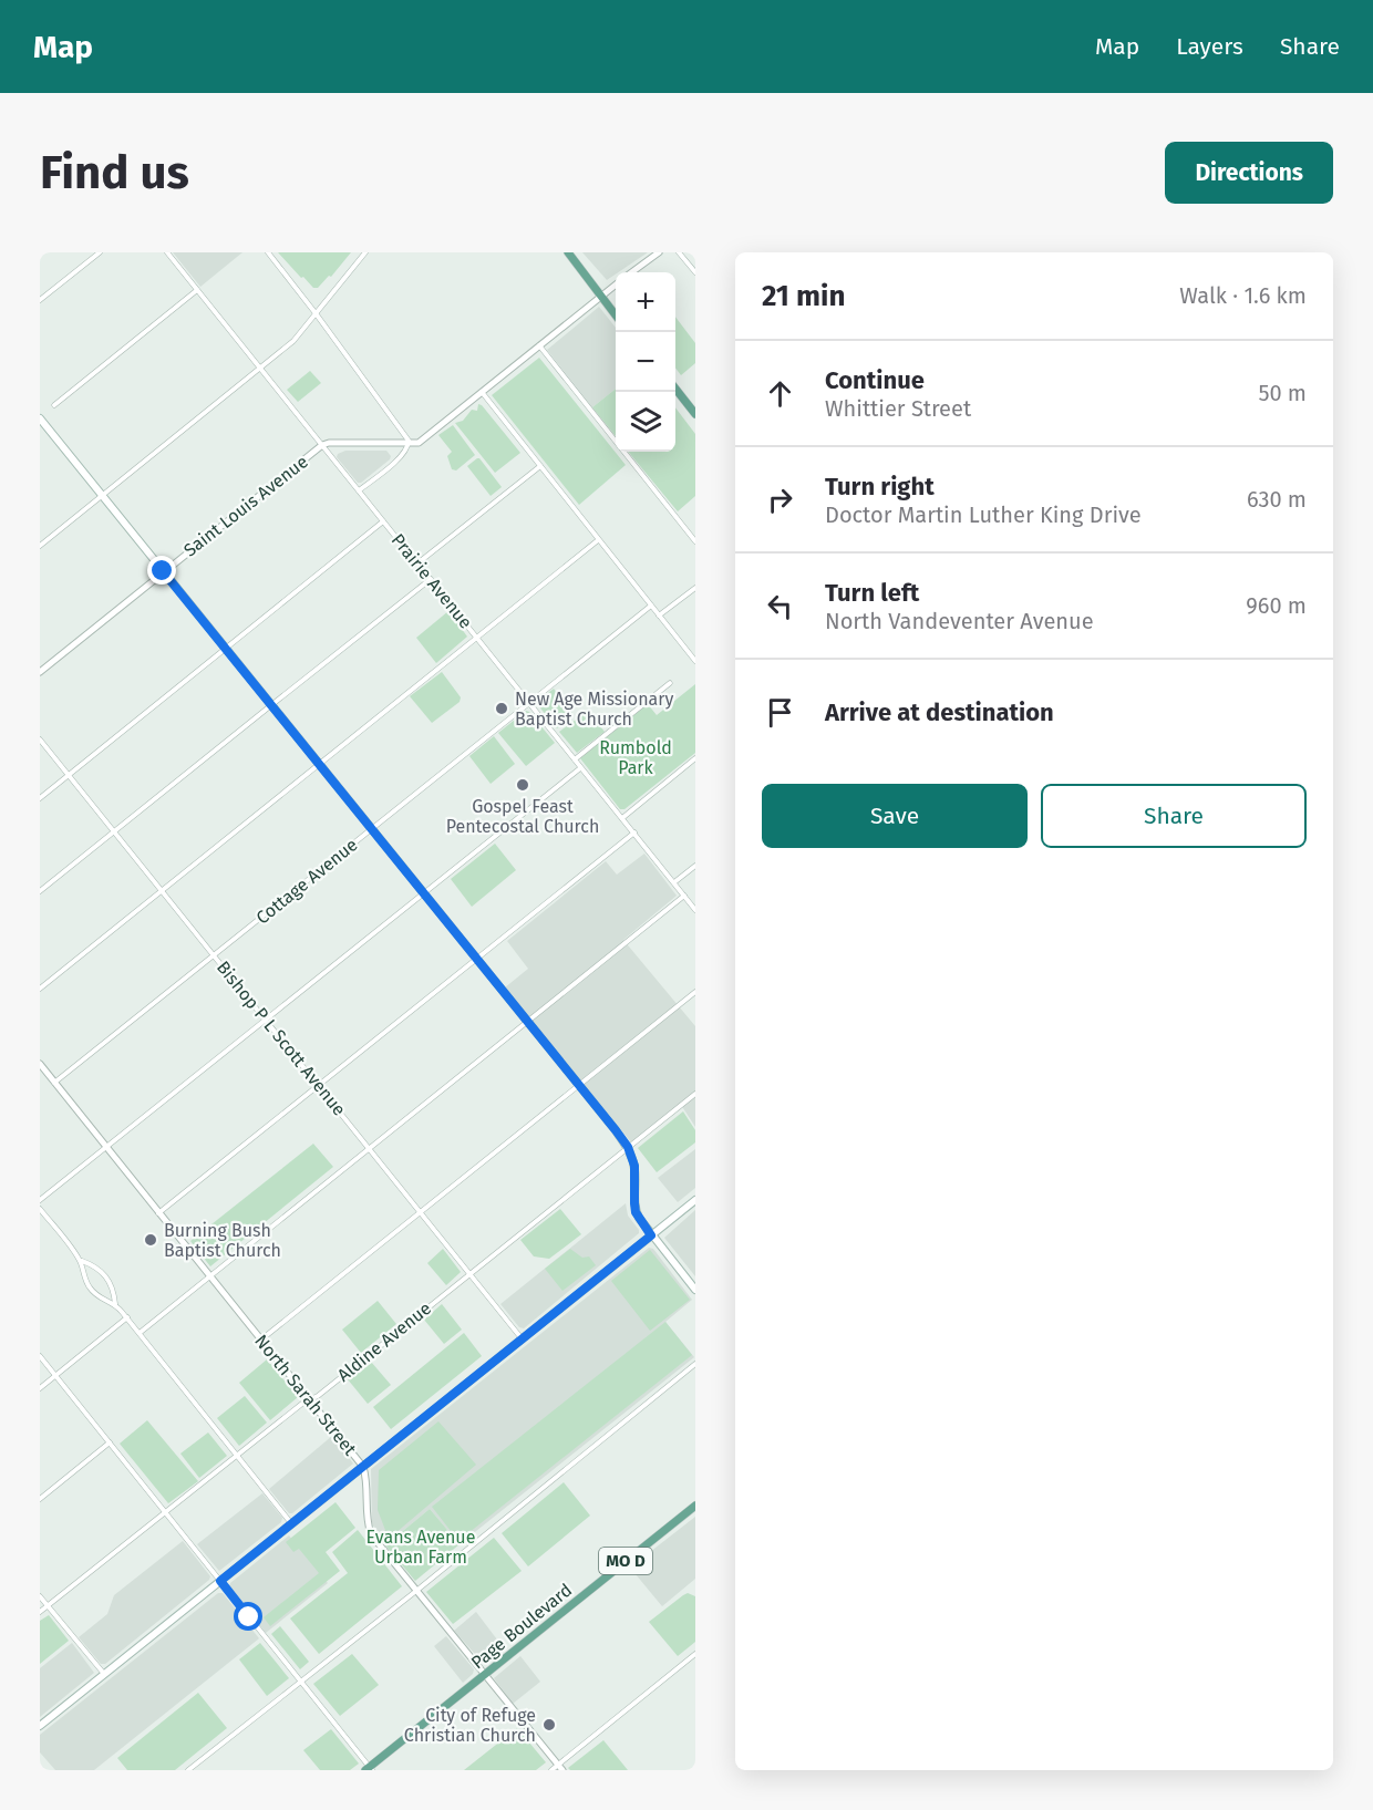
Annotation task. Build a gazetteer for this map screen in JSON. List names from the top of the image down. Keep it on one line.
{"streets":{"main road":["MO D","Page Boulevard"],"street":["Saint Louis Avenue","Prairie Avenue","Cottage Avenue","Bishop P L Scott Avenue","Aldine Avenue","North Sarah Street"]},"crossings":[["Saint Louis Avenue","Prairie Avenue"],["Prairie Avenue","Cottage Avenue"],["Cottage Avenue","Bishop P L Scott Avenue"],["Cottage Avenue","North Sarah Street"],["Bishop P L Scott Avenue","Aldine Avenue"],["Aldine Avenue","North Sarah Street"],["North Sarah Street","Page Boulevard"]],"parks":["Rumbold Park","Evans Avenue Urban Farm"],"places":["New Age Missionary Baptist Church","Gospel Feast Pentecostal Church","Burning Bush Baptist Church","City of Refuge Christian Church"],"page":{"header":"Map","nav":["Map","Layers","Share"],"buttons":["Directions",["Save","Share"]],"title":"Find us","heading":["21 min","Walk · 1.6 km"],"map_buttons":["+","−"],"list":[["Continue","Whittier Street","50 m"],["Turn right","Doctor Martin Luther King Drive","630 m"],["Turn left","North Vandeventer Avenue","960 m"],"Arrive at destination"]}}
